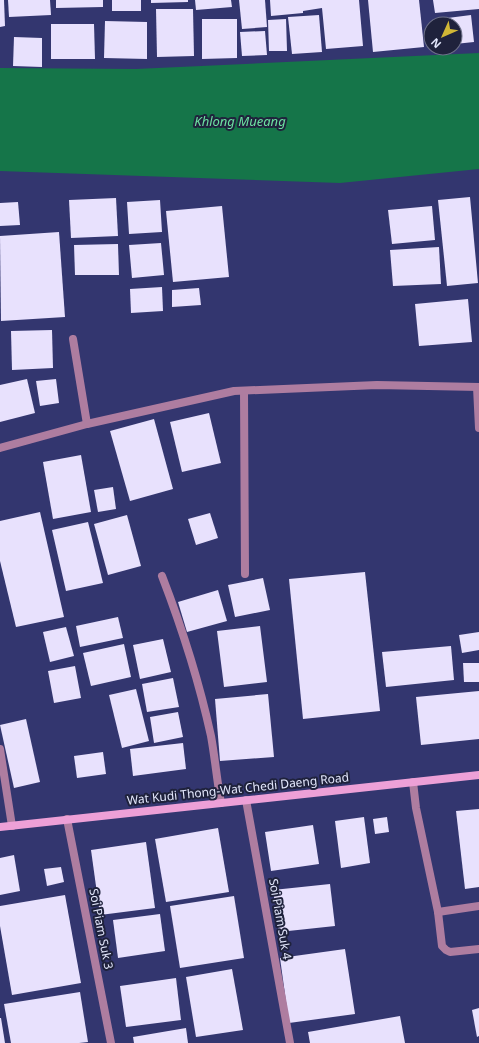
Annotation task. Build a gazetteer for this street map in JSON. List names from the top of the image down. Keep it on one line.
{"streets":{"main road":["Wat Kudi Thong-Wat Chedi Daeng Road"],"street":["Soi Piam Suk 4","Soi Piam Suk 3"]},"crossings":[["Wat Kudi Thong-Wat Chedi Daeng Road","Soi Piam Suk 4"],["Wat Kudi Thong-Wat Chedi Daeng Road","Soi Piam Suk 3"]],"water":["Khlong Mueang"],"north":"bottom left"}
